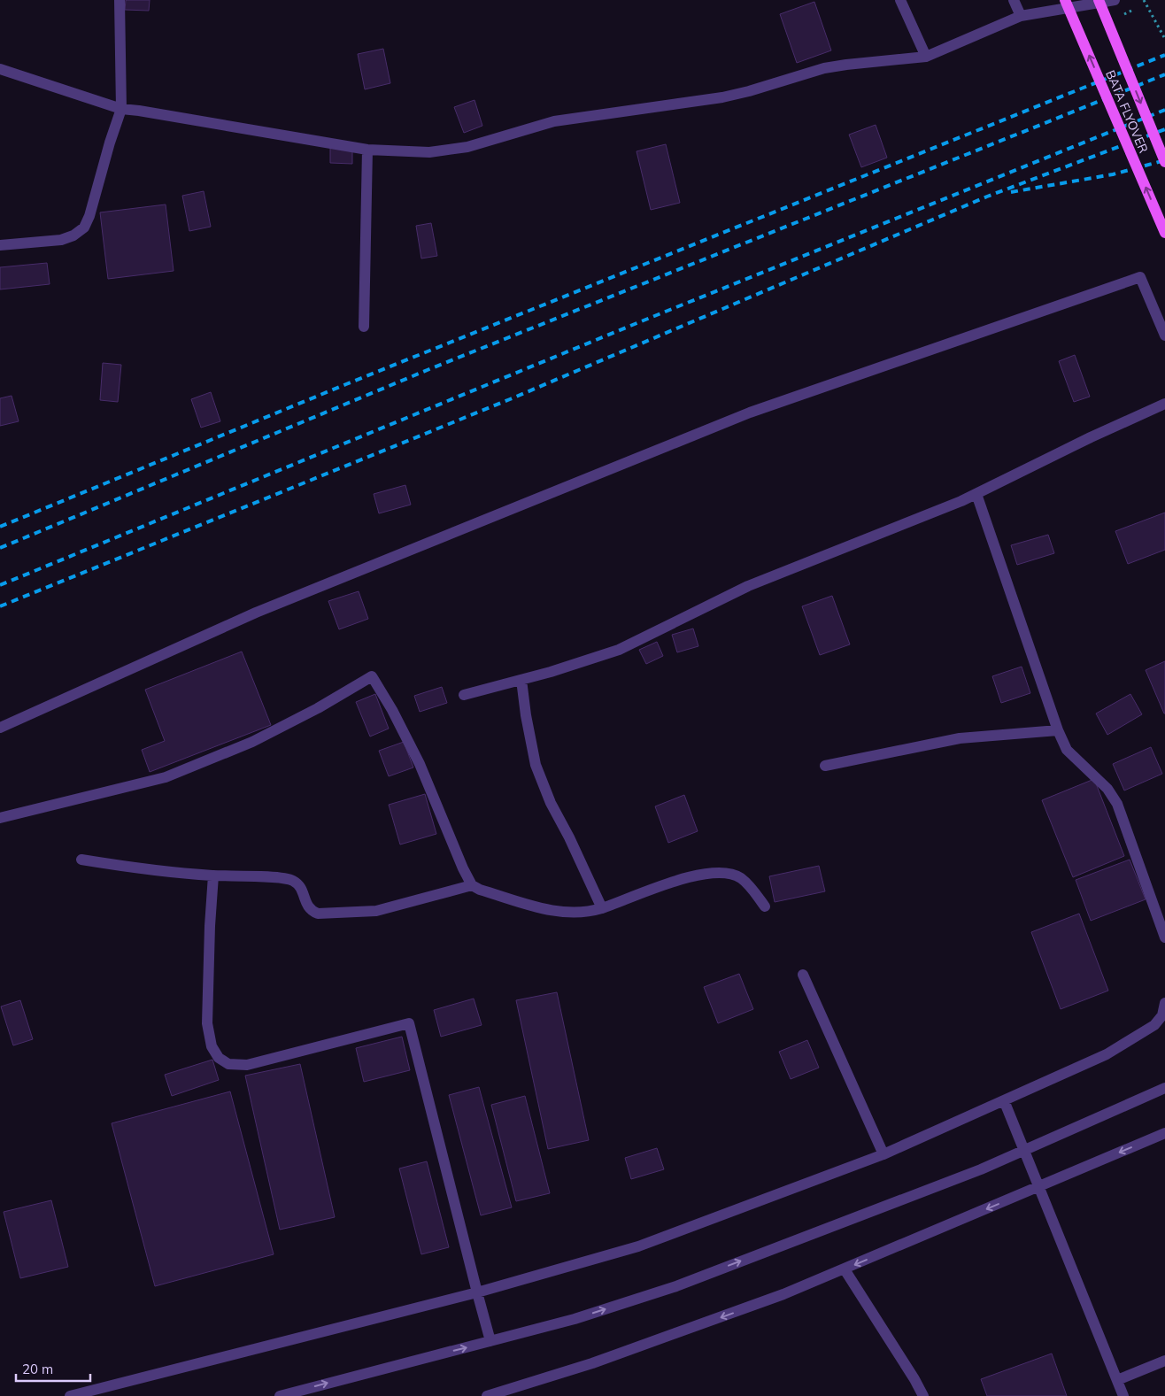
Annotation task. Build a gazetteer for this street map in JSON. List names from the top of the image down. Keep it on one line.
{"streets":{"main road":["BATA FLYOVER"]},"scale_bar":"20 m"}
